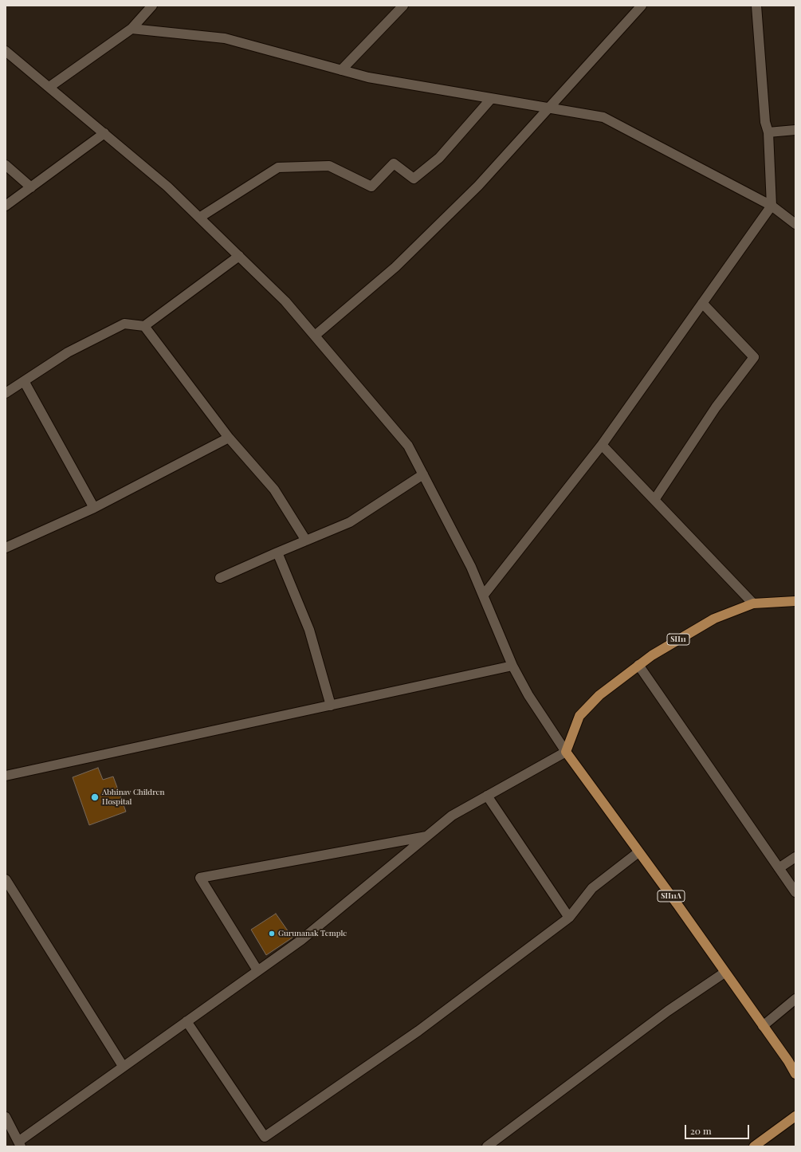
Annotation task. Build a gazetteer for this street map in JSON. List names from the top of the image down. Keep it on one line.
{"streets":{"main road":["SH11","SH11A"]},"crossings":[["SH11","SH11A"]],"places":["Abhinav Children Hospital","Gurunanak Temple"],"scale_bar":"20 m"}
